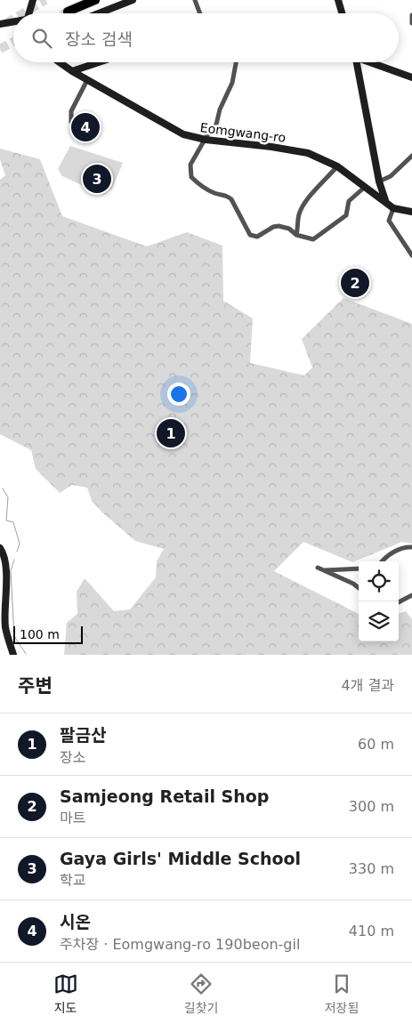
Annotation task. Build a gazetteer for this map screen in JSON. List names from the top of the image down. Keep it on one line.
{"streets":{"main road":["Eomgwang-ro"]},"scale_bar":"100 m","page":{"search":"장소 검색","pins":["4","3","2","1"],"scale":"100 m","heading":["주변","4개 결과"],"list":[{"mark":"1","name":"팔금산","note":"장소","value":"60 m"},{"mark":"2","name":"Samjeong Retail Shop","note":"마트","value":"300 m"},{"mark":"3","name":"Gaya Girls' Middle School","note":"학교","value":"330 m"},{"mark":"4","name":"시온","note":"주차장 · Eomgwang-ro 190beon-gil","value":"410 m"}],"nav":["지도","길찾기","저장됨"]}}
